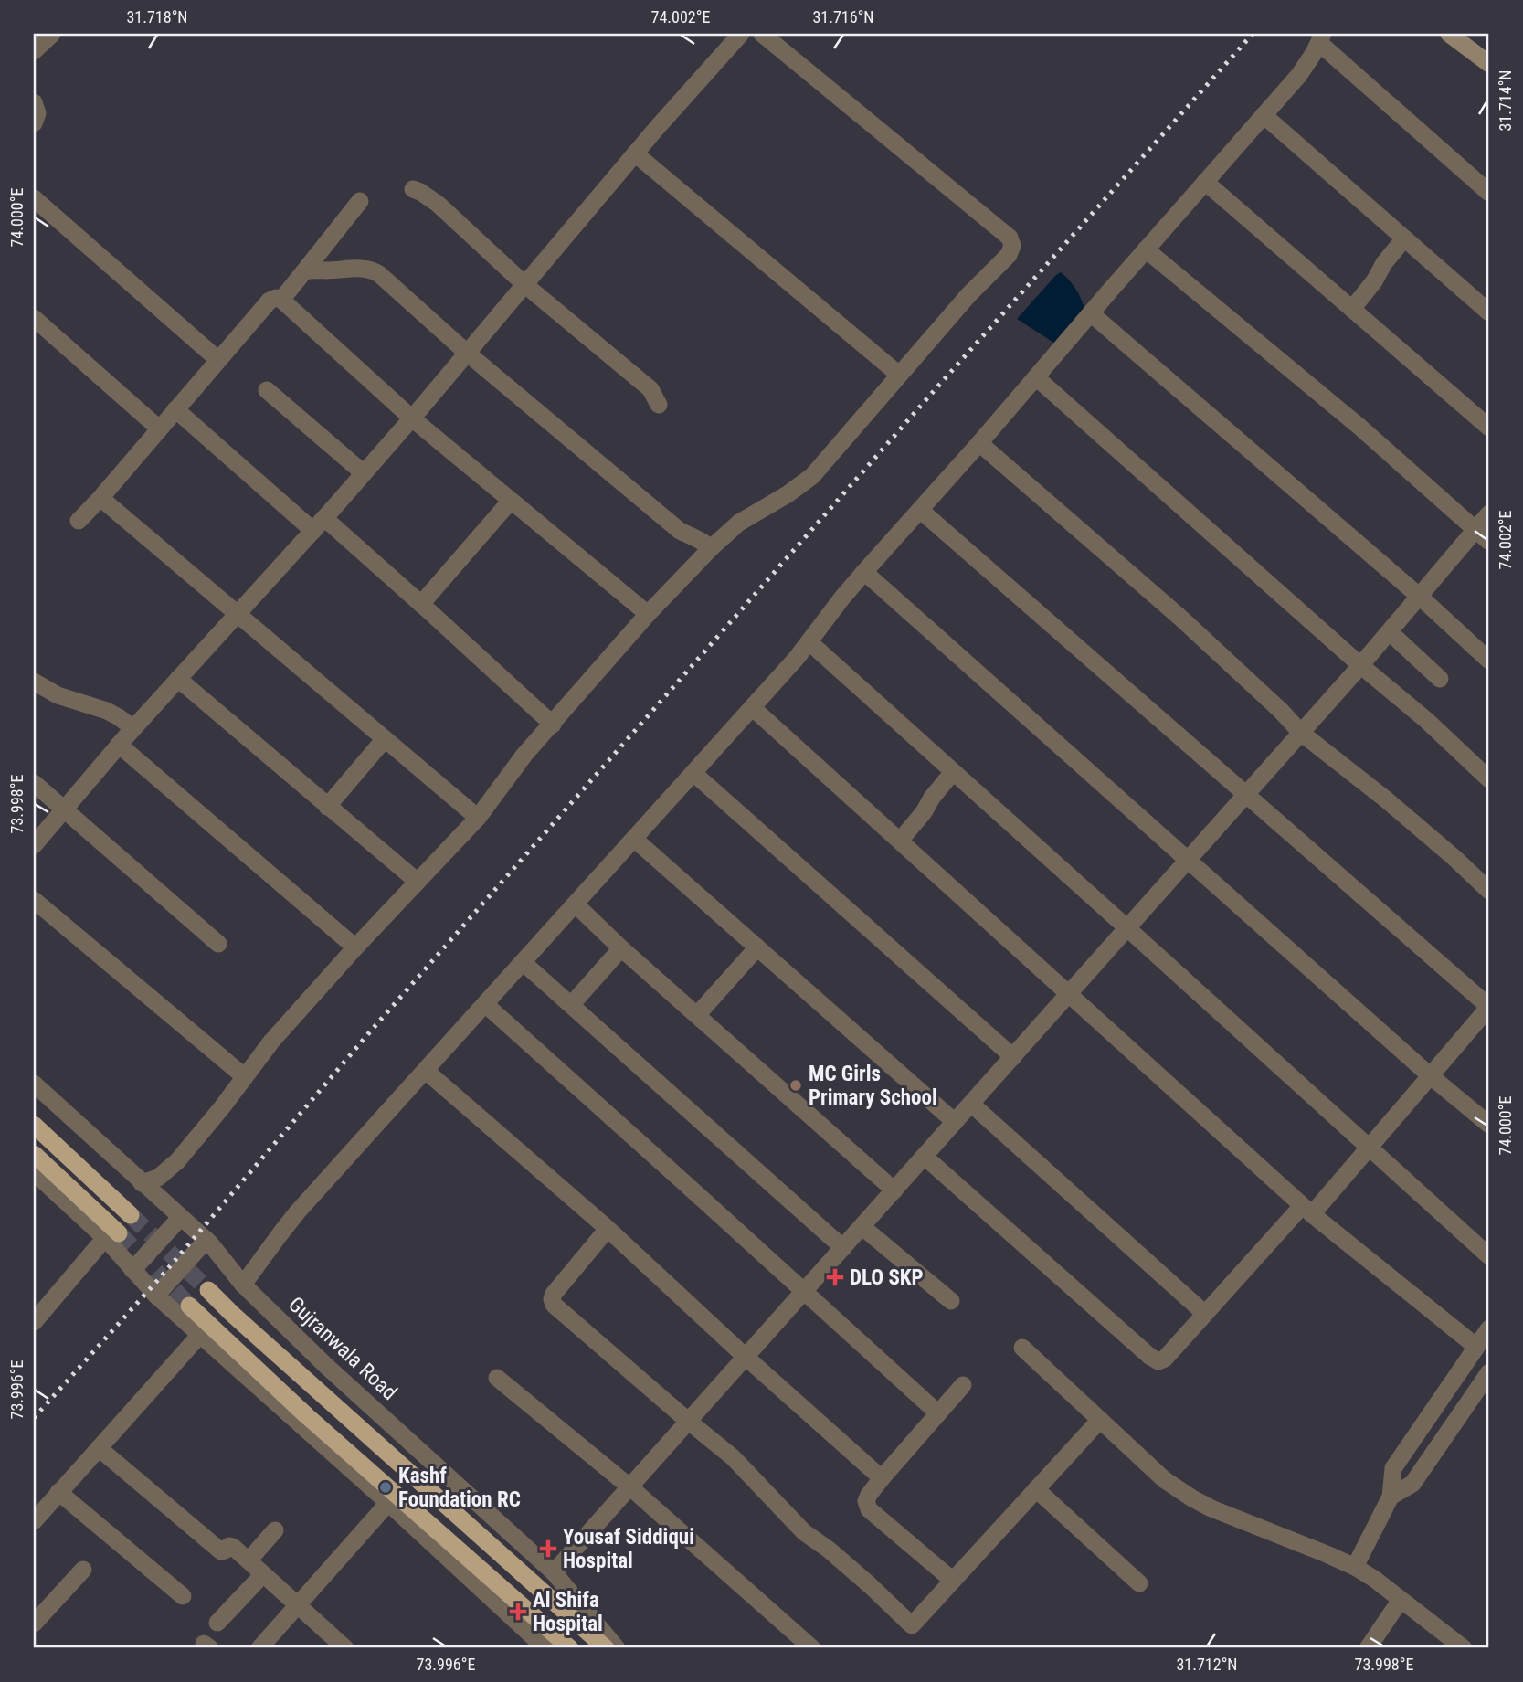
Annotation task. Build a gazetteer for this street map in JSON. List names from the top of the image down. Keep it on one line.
{"streets":{"street":["Gujranwala Road"]},"places":{"other":["MC Girls Primary School","Kashf Foundation RC"],"health":["DLO SKP","Yousaf Siddiqui Hospital","Al Shifa Hospital"]},"coordinates":["31.718°N","74.002°E","31.716°N","31.714°N","74.000°E","73.998°E","73.996°E","31.712°N"]}
